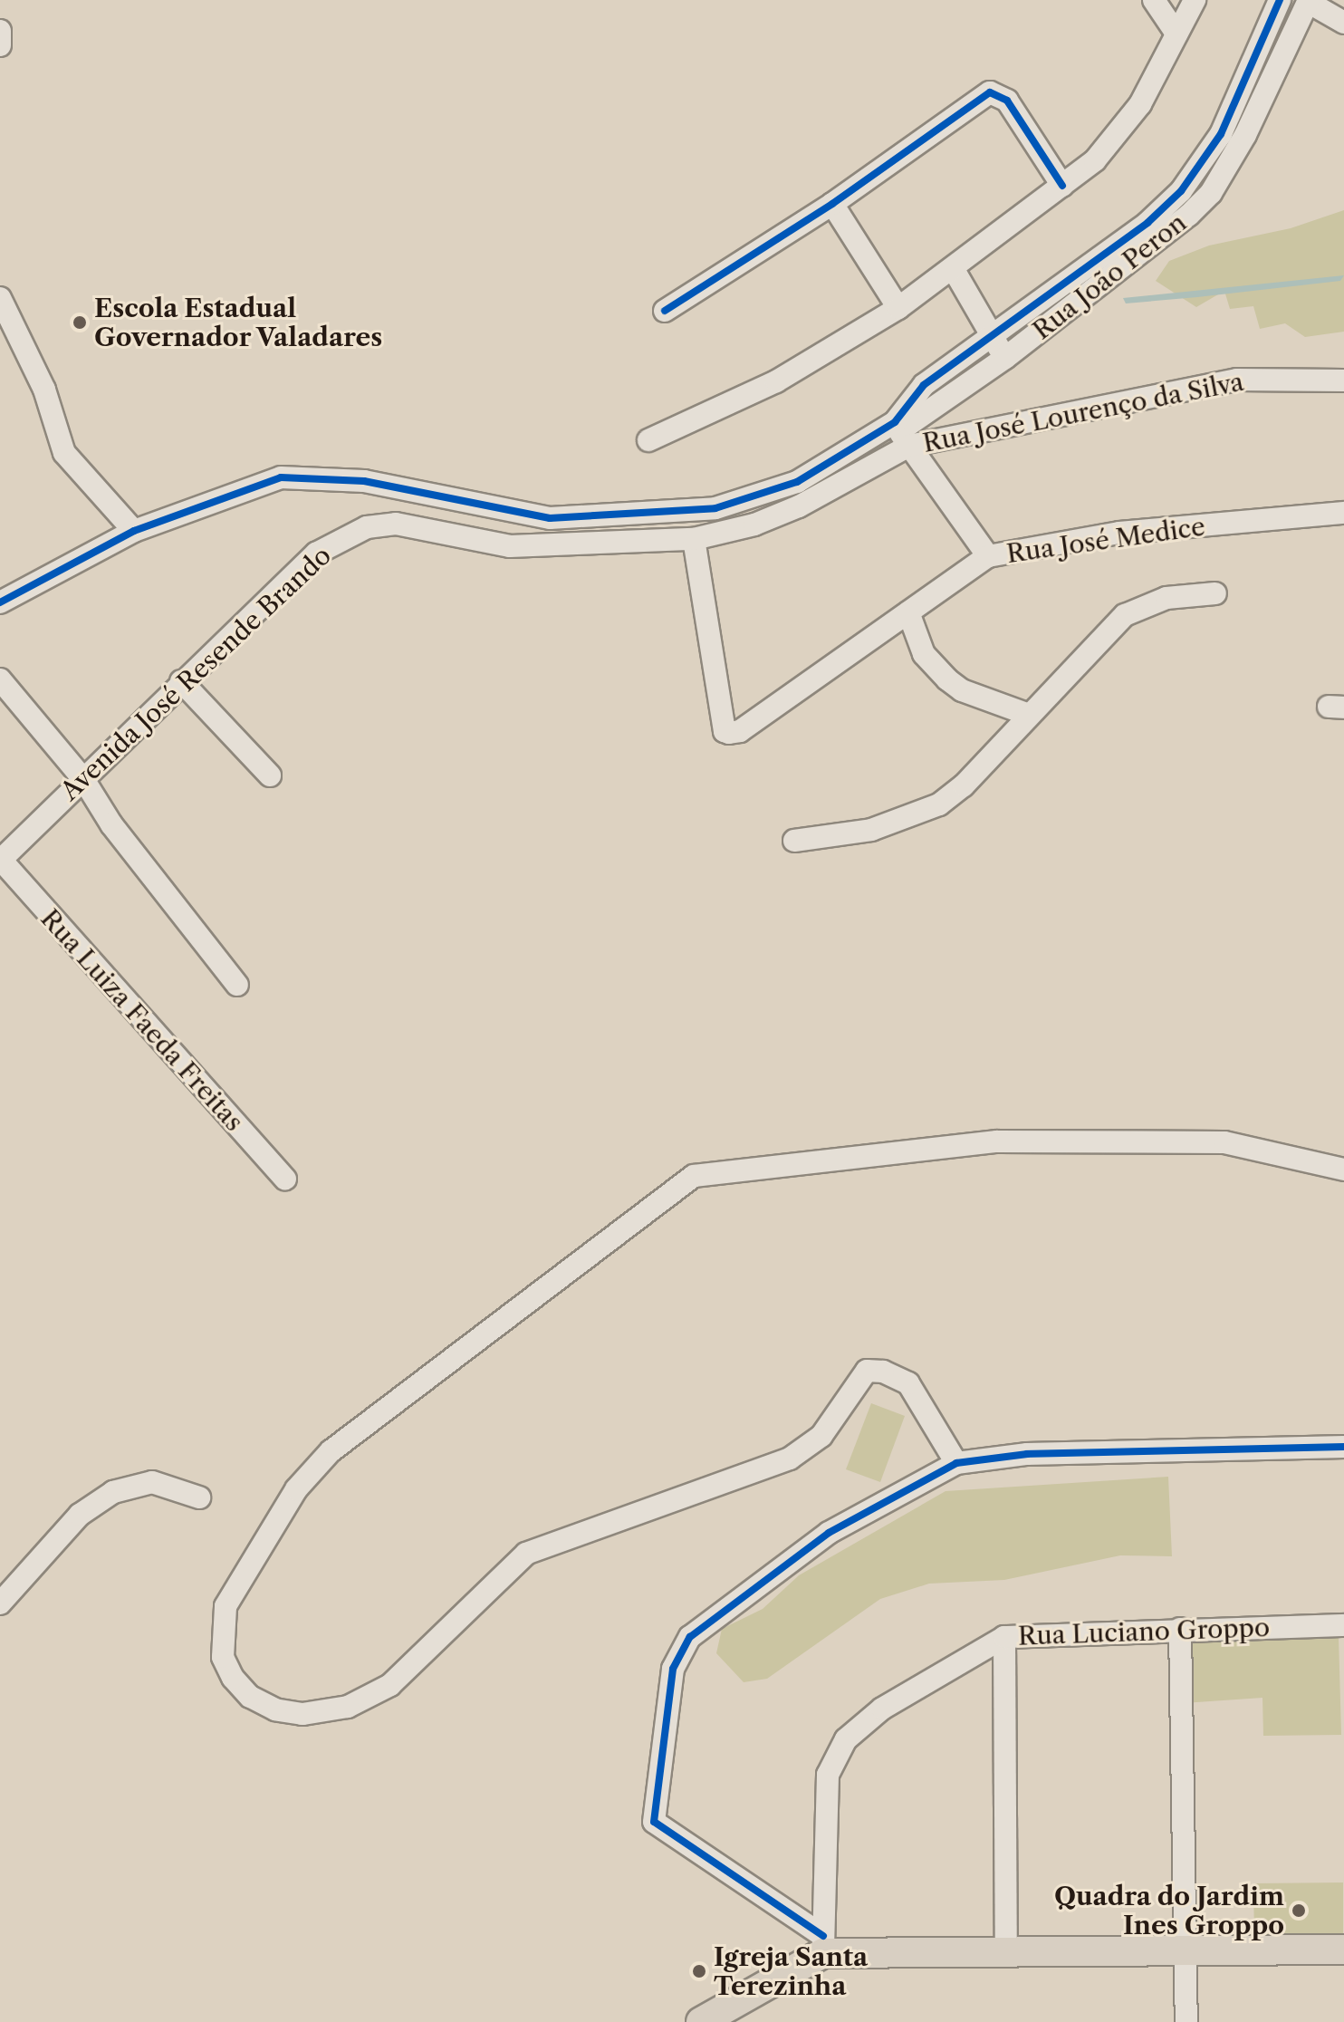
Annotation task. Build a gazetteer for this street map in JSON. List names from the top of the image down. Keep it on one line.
{"streets":{"street":["Rua João Peron","Rua José Lourenço da Silva","Rua José Medice","Avenida José Resende Brando","Rua Luiza Faeda Freitas","Rua Luciano Groppo"]},"crossings":[["Rua João Peron","Rua José Lourenço da Silva"],["Rua João Peron","Rua José Medice"],["Rua João Peron","Avenida José Resende Brando"],["Rua José Lourenço da Silva","Rua José Medice"],["Rua José Lourenço da Silva","Avenida José Resende Brando"],["Rua José Medice","Avenida José Resende Brando"],["Avenida José Resende Brando","Rua Luiza Faeda Freitas"]],"places":["Escola Estadual Governador Valadares","Quadra do Jardim Ines Groppo","Igreja Santa Terezinha"]}
